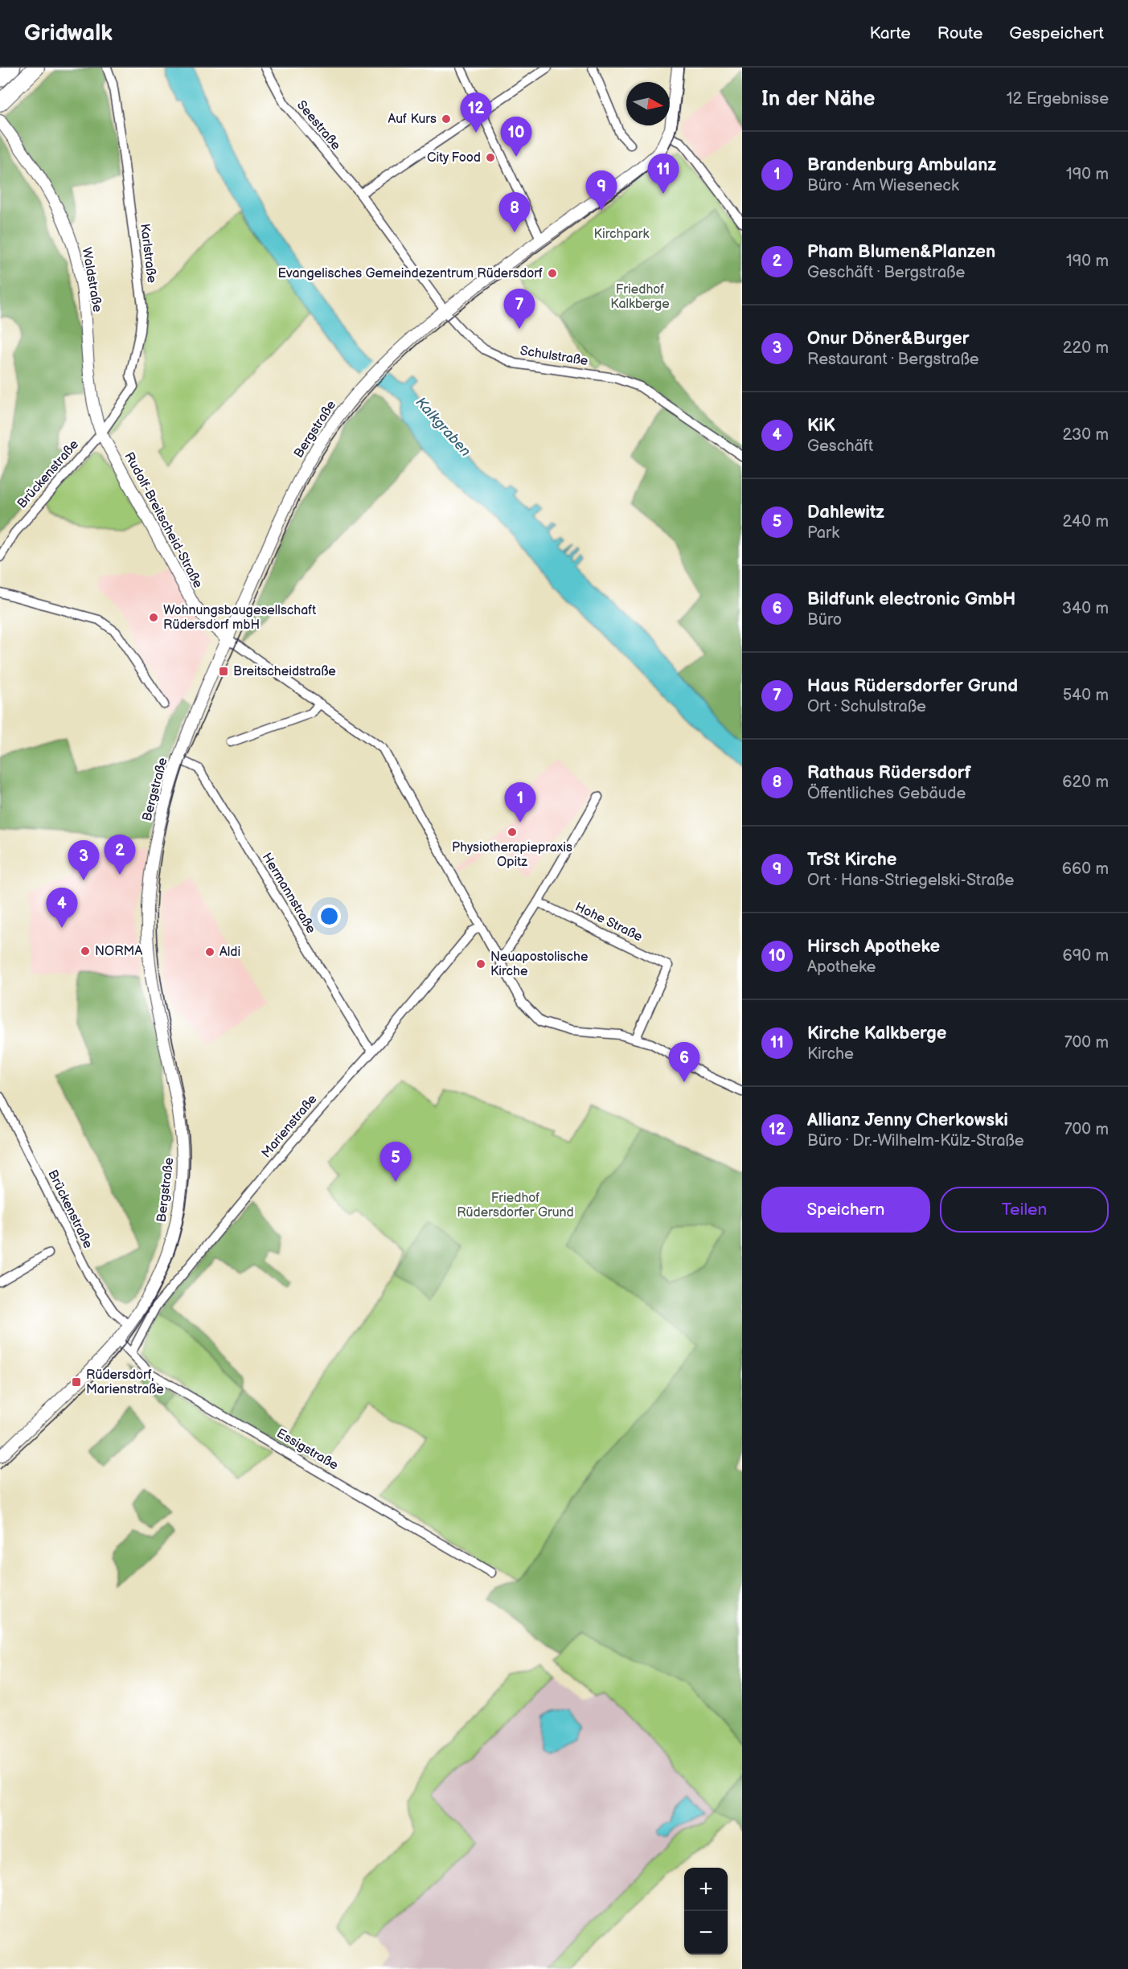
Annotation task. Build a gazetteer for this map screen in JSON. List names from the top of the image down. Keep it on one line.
{"streets":{"street":["Seestraße","Karlstraße","Waldstraße","Schulstraße","Bergstraße","Brückenstraße","Rudolf-Breitscheid-Straße","Hermannstraße","Hohe Straße","Marienstraße","Essigstraße"]},"crossings":[["Seestraße","Schulstraße"],["Karlstraße","Waldstraße"],["Karlstraße","Brückenstraße"],["Karlstraße","Rudolf-Breitscheid-Straße"],["Waldstraße","Brückenstraße"],["Waldstraße","Rudolf-Breitscheid-Straße"],["Schulstraße","Bergstraße"],["Bergstraße","Brückenstraße"],["Bergstraße","Rudolf-Breitscheid-Straße"],["Bergstraße","Hermannstraße"],["Brückenstraße","Rudolf-Breitscheid-Straße"],["Rudolf-Breitscheid-Straße","Hohe Straße"],["Rudolf-Breitscheid-Straße","Marienstraße"],["Hermannstraße","Marienstraße"],["Marienstraße","Essigstraße"]],"water":["Kalkgraben"],"parks":["Kirchpark","Friedhof Kalkberge","Friedhof Rüdersdorfer Grund"],"places":{"other":["Auf Kurs","City Food","Evangelisches Gemeindezentrum Rüdersdorf","Wohnungsbaugesellschaft Rüdersdorf mbH","Physiotherapiepraxis Opitz","NORMA","Aldi","Neuapostolische Kirche"],"transit":["Breitscheidstraße","Rüdersdorf, Marienstraße"]},"north":"right","page":{"header":"Gridwalk","nav":["Karte","Route","Gespeichert"],"heading":["In der Nähe","12 Ergebnisse"],"pins":["12","10","11","9","8","7","1","2","3","4","6","5"],"list":[{"mark":"1","name":"Brandenburg Ambulanz","note":"Büro · Am Wieseneck","value":"190 m"},{"mark":"2","name":"Pham Blumen&Planzen","note":"Geschäft · Bergstraße","value":"190 m"},{"mark":"3","name":"Onur Döner&Burger","note":"Restaurant · Bergstraße","value":"220 m"},{"mark":"4","name":"KiK","note":"Geschäft","value":"230 m"},{"mark":"5","name":"Dahlewitz","note":"Park","value":"240 m"},{"mark":"6","name":"Bildfunk electronic GmbH","note":"Büro","value":"340 m"},{"mark":"7","name":"Haus Rüdersdorfer Grund","note":"Ort · Schulstraße","value":"540 m"},{"mark":"8","name":"Rathaus Rüdersdorf","note":"Öffentliches Gebäude","value":"620 m"},{"mark":"9","name":"TrSt Kirche","note":"Ort · Hans-Striegelski-Straße","value":"660 m"},{"mark":"10","name":"Hirsch Apotheke","note":"Apotheke","value":"690 m"},{"mark":"11","name":"Kirche Kalkberge","note":"Kirche","value":"700 m"},{"mark":"12","name":"Allianz Jenny Cherkowski","note":"Büro · Dr.-Wilhelm-Külz-Straße","value":"700 m"}],"buttons":["Speichern","Teilen"],"map_buttons":["+","−"]}}
